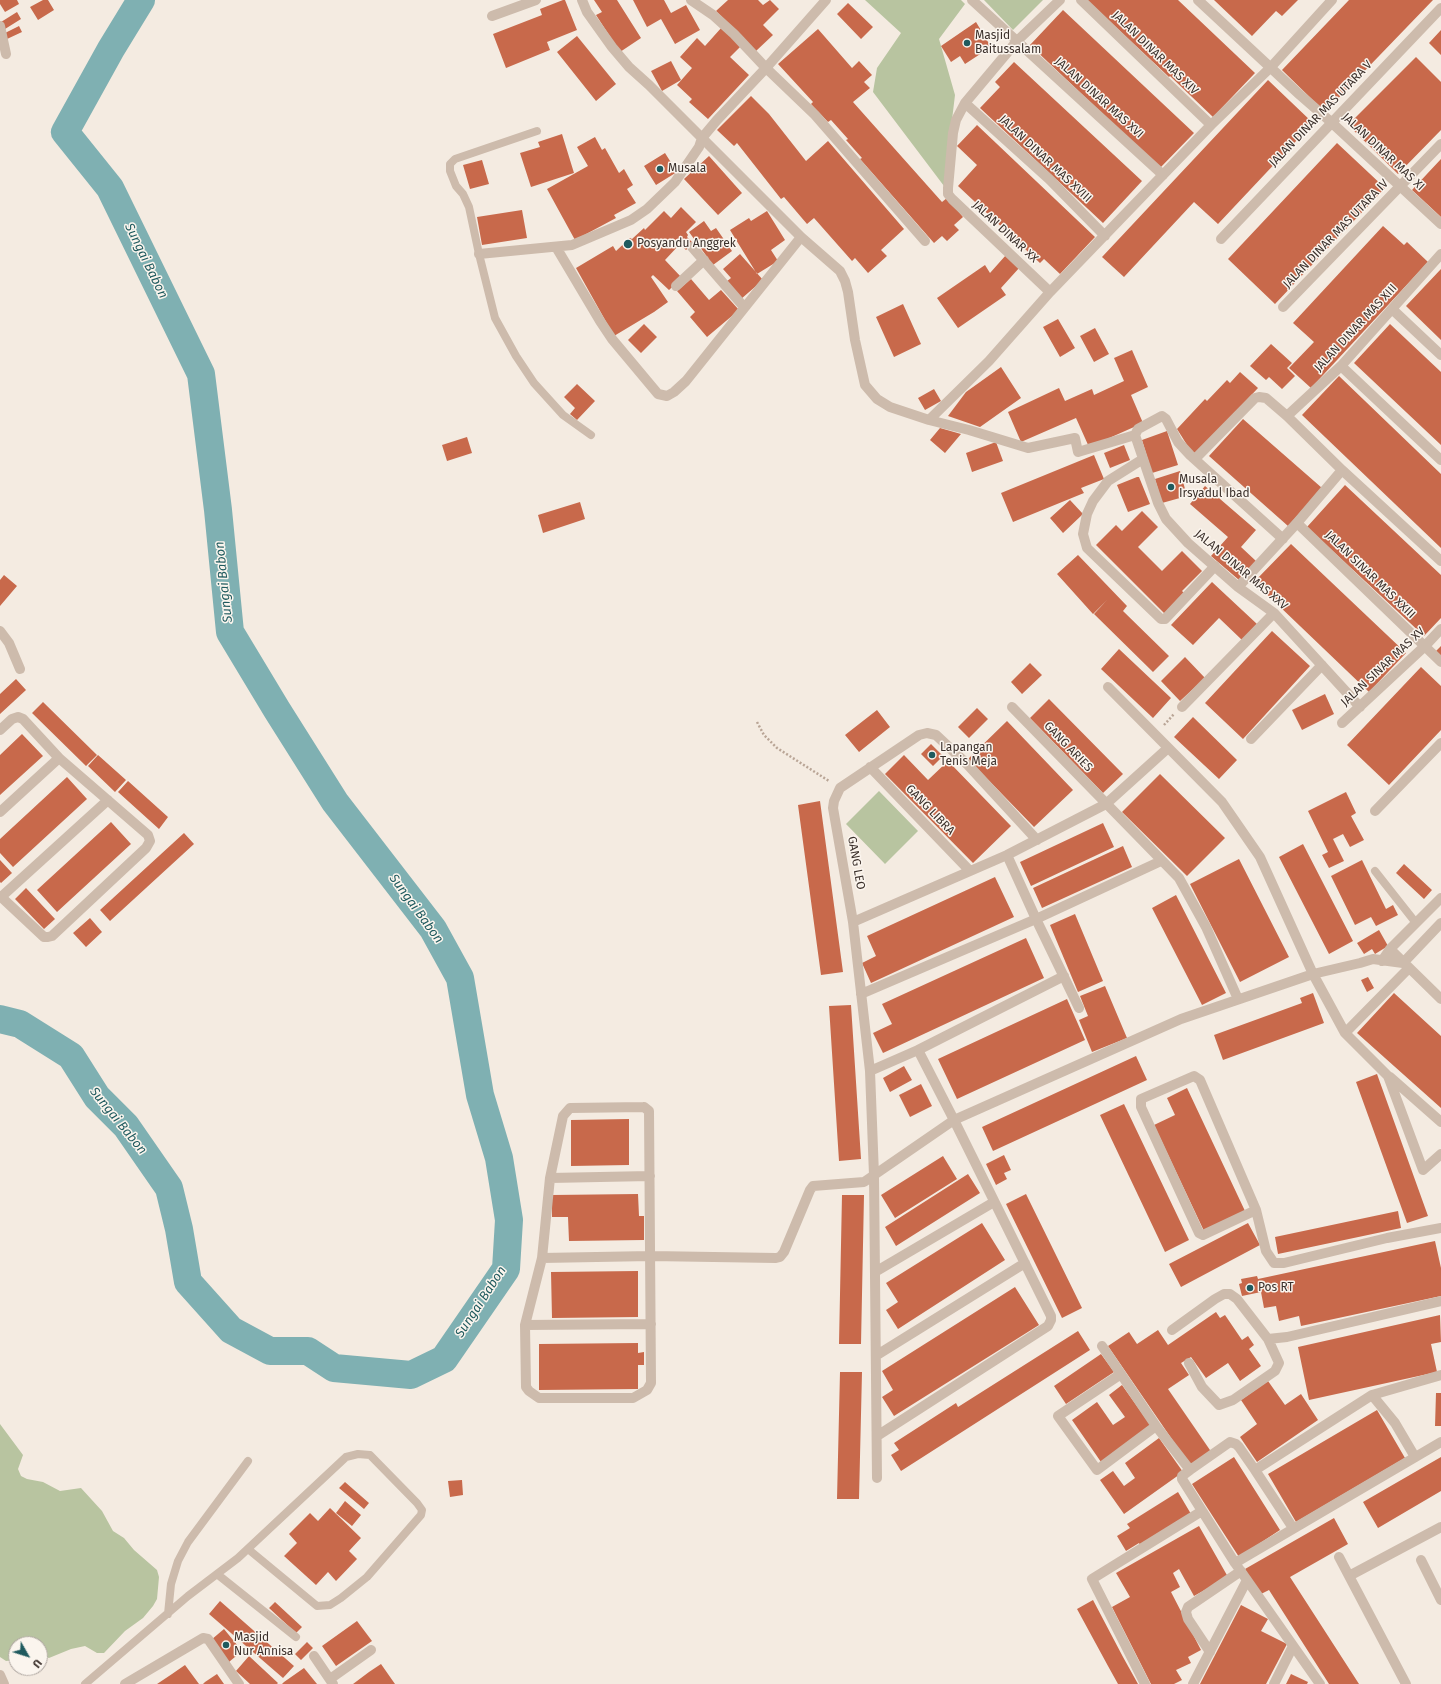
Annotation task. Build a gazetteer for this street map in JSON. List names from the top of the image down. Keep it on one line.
{"streets":{"street":["JALAN DINAR MAS XIV","JALAN DINAR MAS XVI","JALAN DINAR MAS UTARA V","JALAN DINAR MAS XI","JALAN DINAR MAS XVIII","JALAN DINAR XX","JALAN DINAR MAS UTARA IV","JALAN DINAR MAS XIII","JALAN DINAR MAS XXV","JALAN SINAR MAS XXIII","JALAN SINAR MAS XV","GANG ARIES","GANG LIBRA","GANG LEO"]},"crossings":[["JALAN DINAR MAS UTARA V","JALAN DINAR MAS XI"],["JALAN DINAR MAS XI","JALAN DINAR MAS UTARA IV"],["JALAN DINAR MAS XVIII","JALAN DINAR XX"],["JALAN DINAR MAS XXV","JALAN SINAR MAS XV"],["JALAN SINAR MAS XXIII","JALAN SINAR MAS XV"]],"water":["Sungai Babon"],"places":["Masjid Baitussalam","Musala","Posyandu Anggrek","Musala Irsyadul Ibad","Lapangan Tenis Meja","Pos RT","Masjid Nur Annisa"],"north":"bottom right"}
